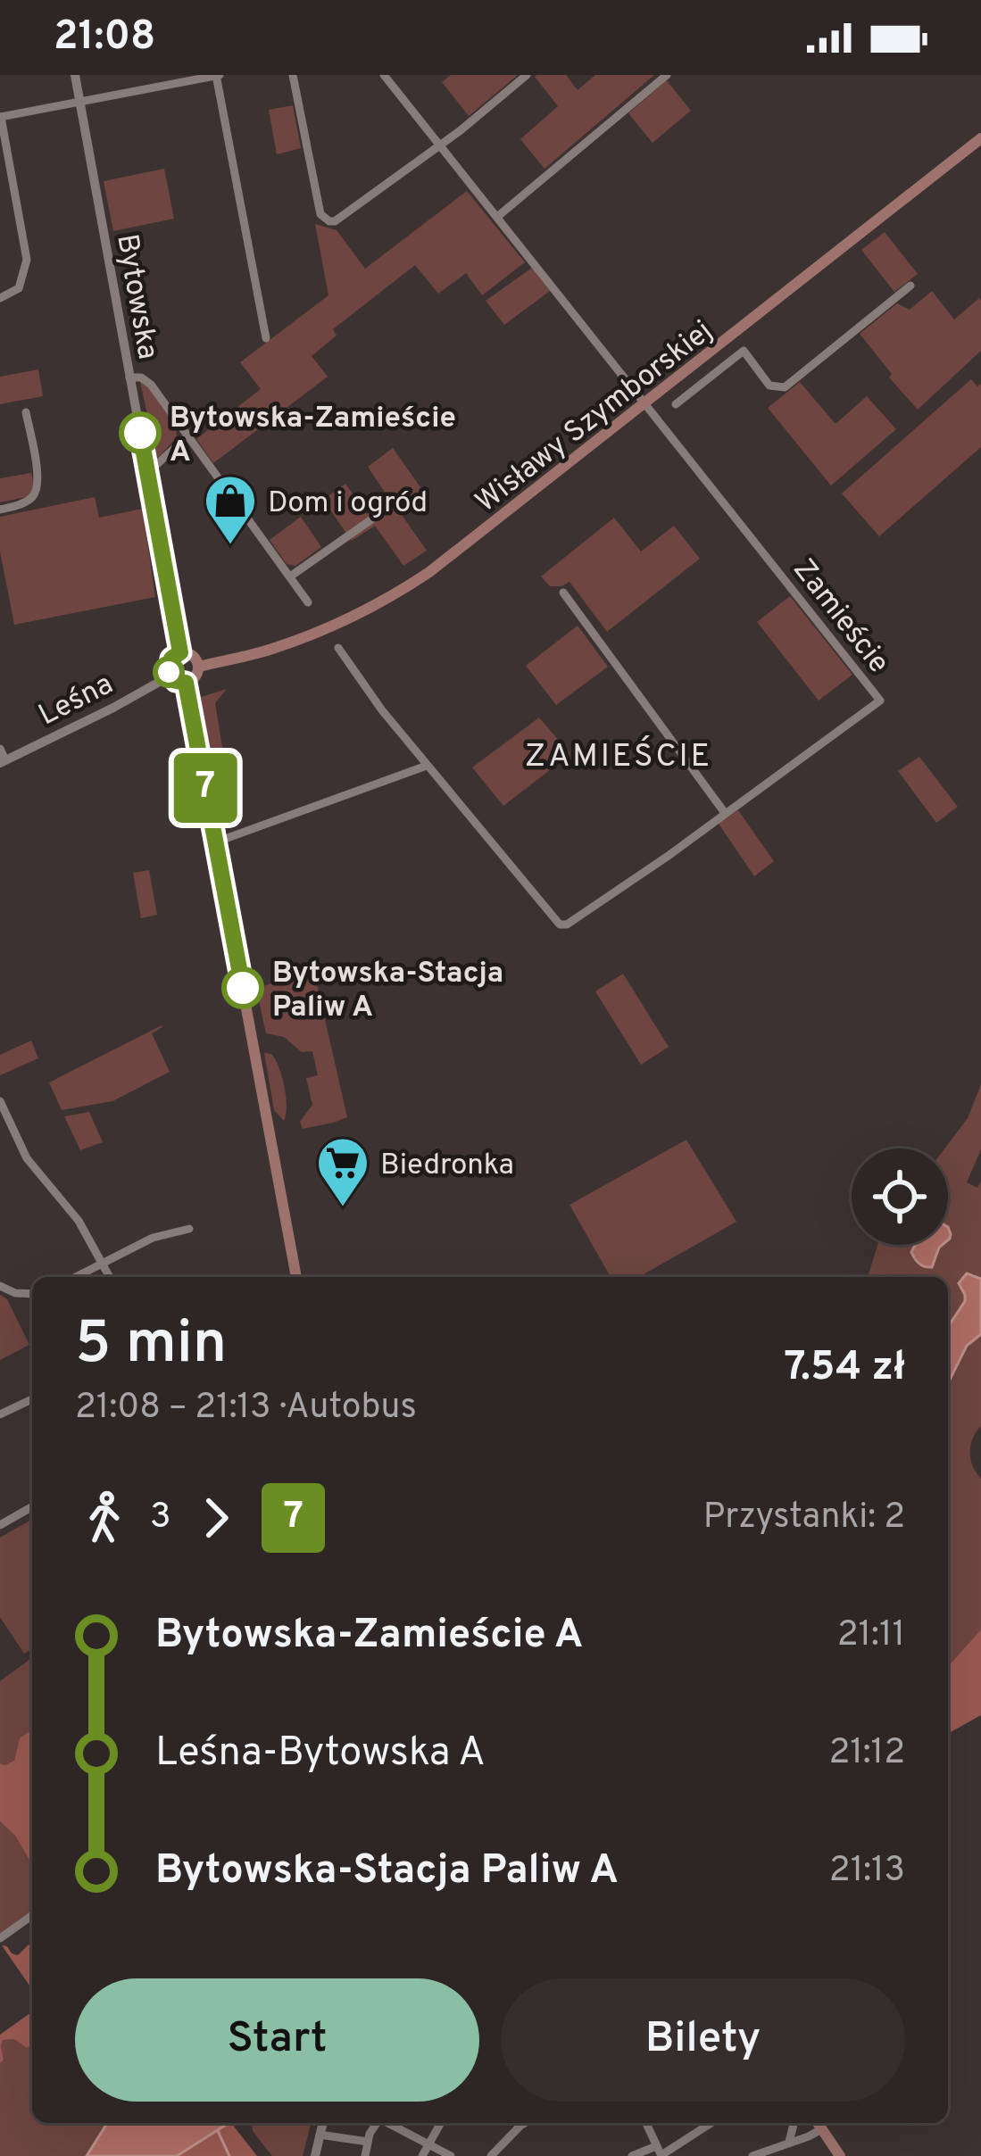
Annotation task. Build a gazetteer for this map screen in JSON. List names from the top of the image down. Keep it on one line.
{"streets":{"main road":["Wisławy Szymborskiej"],"street":["Bytowska","Zamieście","Leśna"]},"crossings":[["Bytowska","Wisławy Szymborskiej"],["Bytowska","Leśna"],["Wisławy Szymborskiej","Zamieście"],["Wisławy Szymborskiej","Leśna"]],"districts":["ZAMIEŚCIE"],"places":{"other":["Bytowska-Zamieście A","Bytowska-Stacja Paliw A"],"shop":["Dom i ogród"],"supermarket":["Biedronka"]},"lines":["bus line 7"],"page":{"status":"21:08","on_map":"7","heading":["5 min","21:08 – 21:13 · Autobus","7.54 zł"],"legs":["3","7","Przystanki: 2"],"list":[{"name":"Bytowska-Zamieście A","value":"21:11"},{"name":"Leśna-Bytowska A","value":"21:12"},{"name":"Bytowska-Stacja Paliw A","value":"21:13"}],"buttons":["Start","Bilety"]}}
